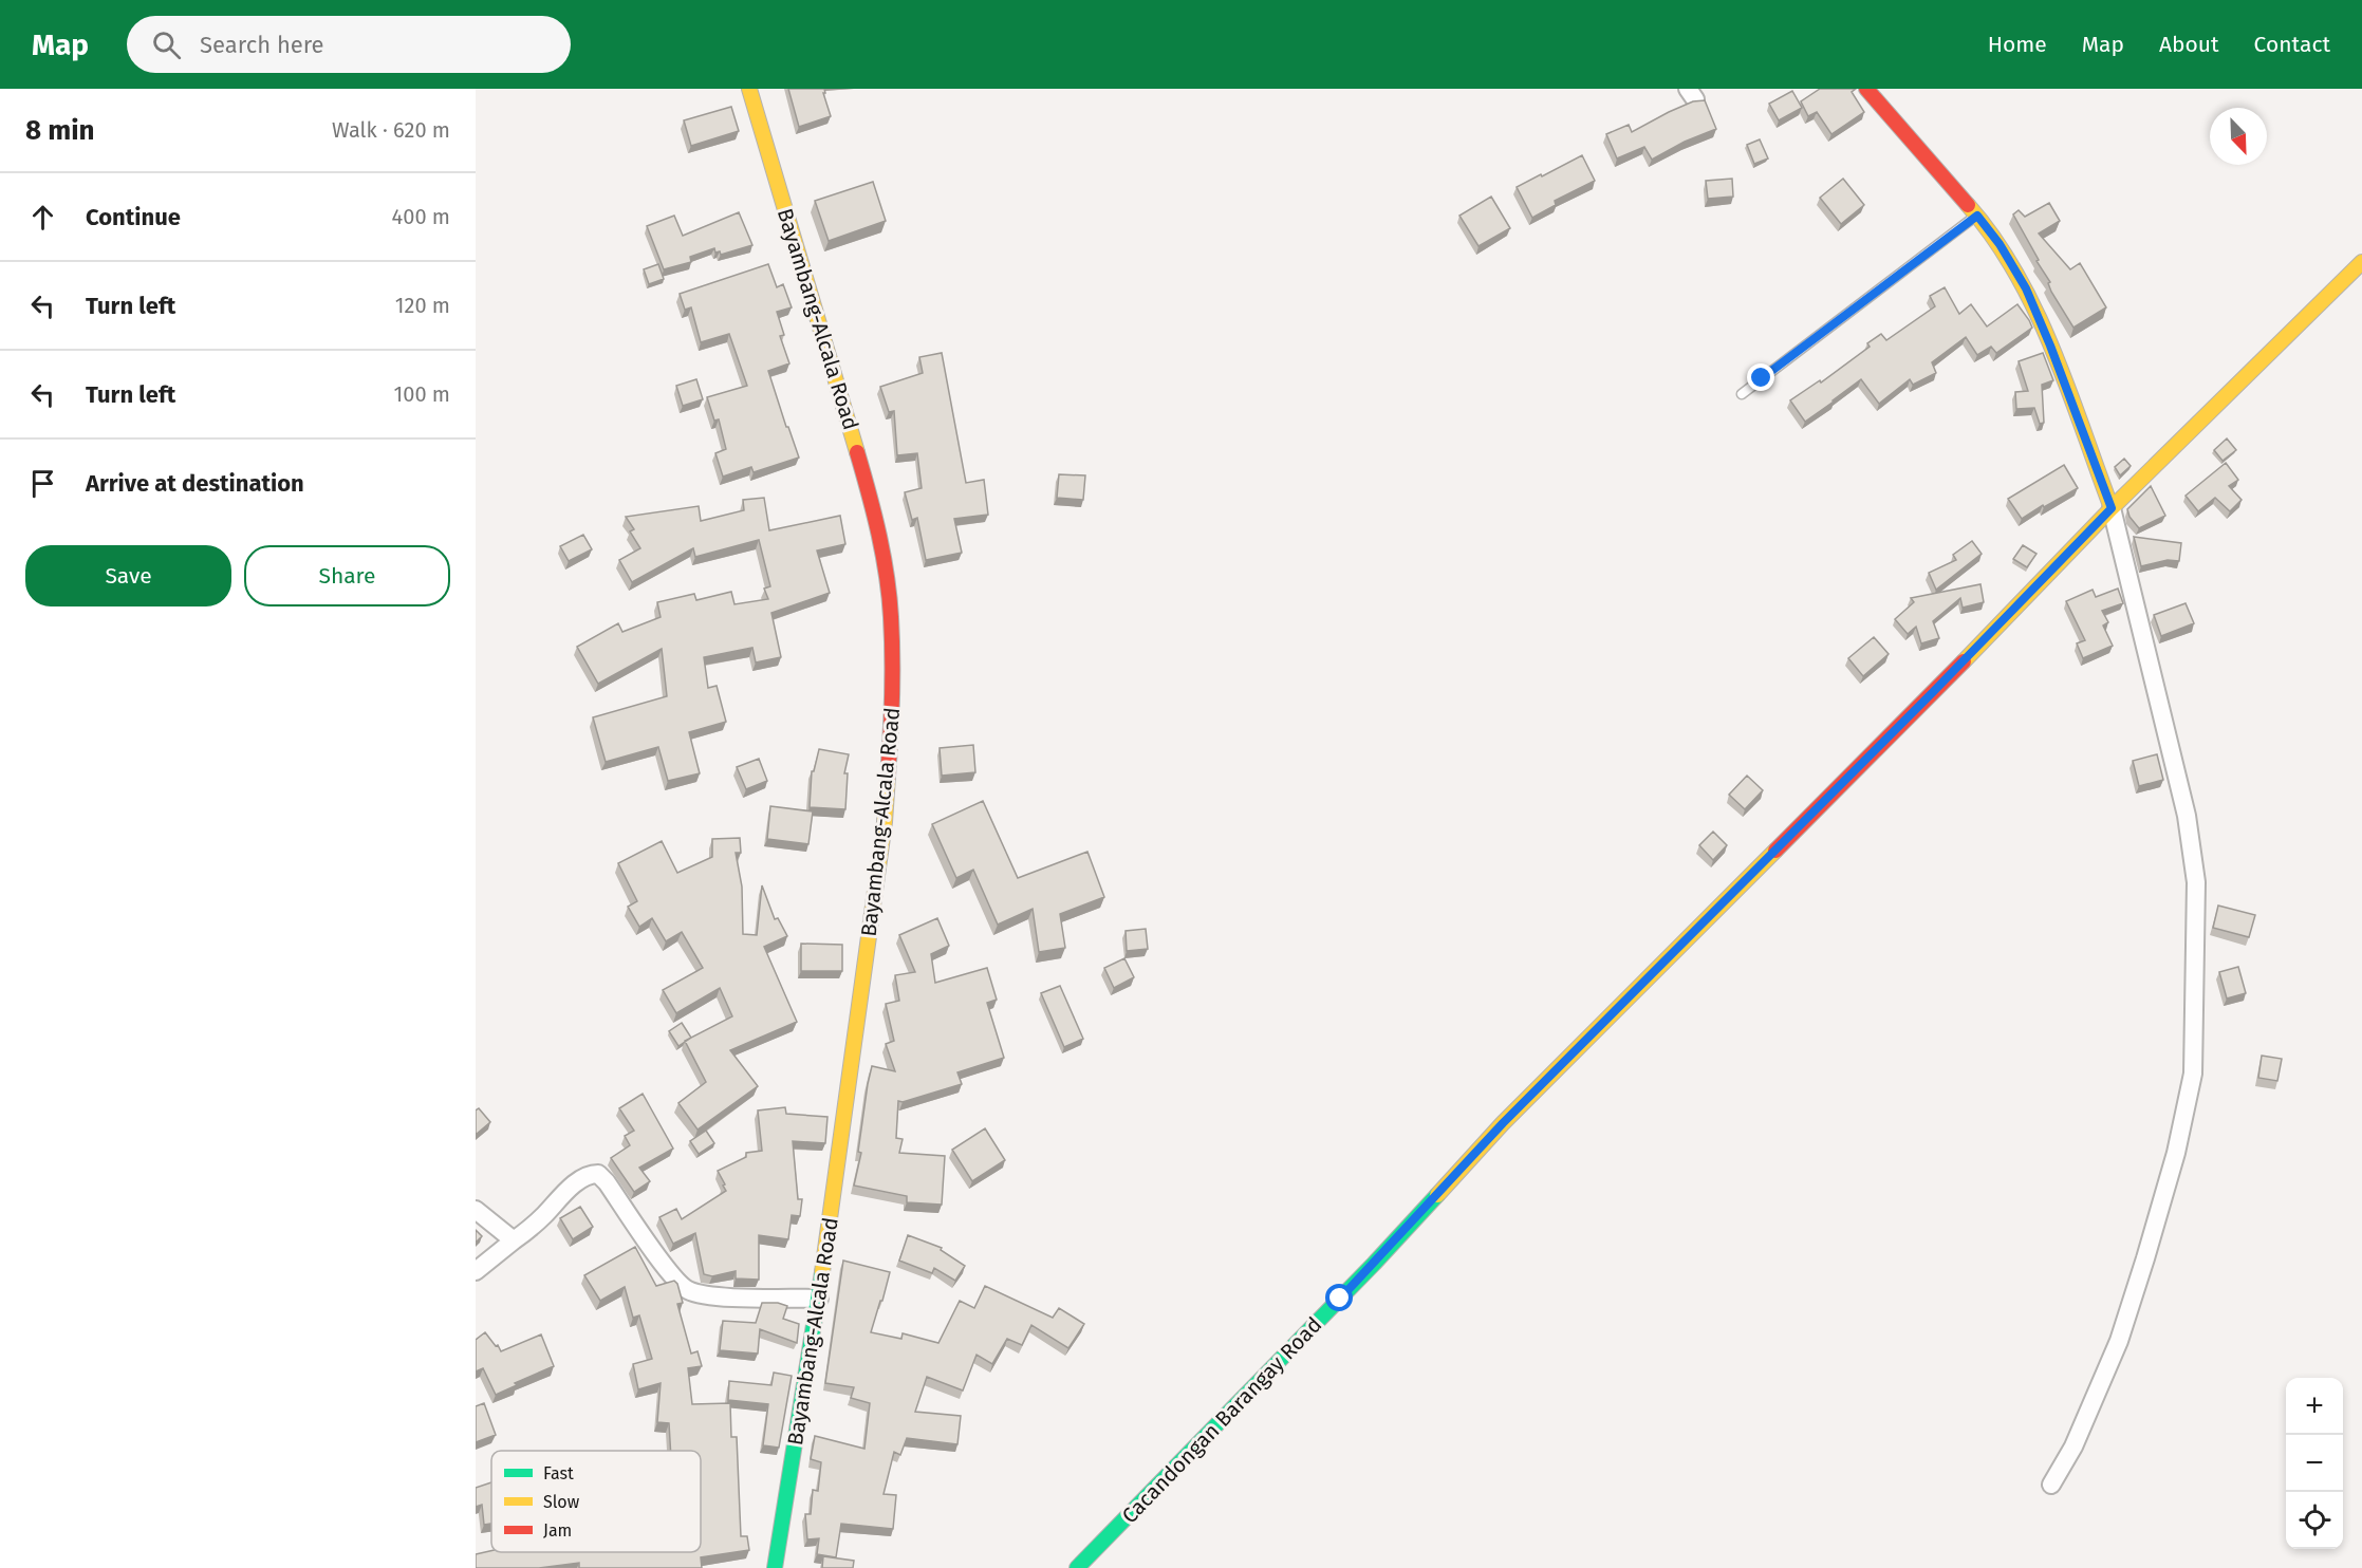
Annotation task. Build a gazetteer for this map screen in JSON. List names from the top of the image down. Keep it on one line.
{"streets":{"street":["Bayambang-Alcala Road","Cacandongan Barangay Road"]},"legend":["Fast","Slow","Jam"],"north":"bottom right","page":{"header":"Map","search":"Search here","nav":["Home","Map","About","Contact"],"heading":["8 min","Walk · 620 m"],"list":[["Continue","400 m"],["Turn left","120 m"],["Turn left","100 m"],"Arrive at destination"],"buttons":["Save","Share"],"map_buttons":["+","−"]}}
